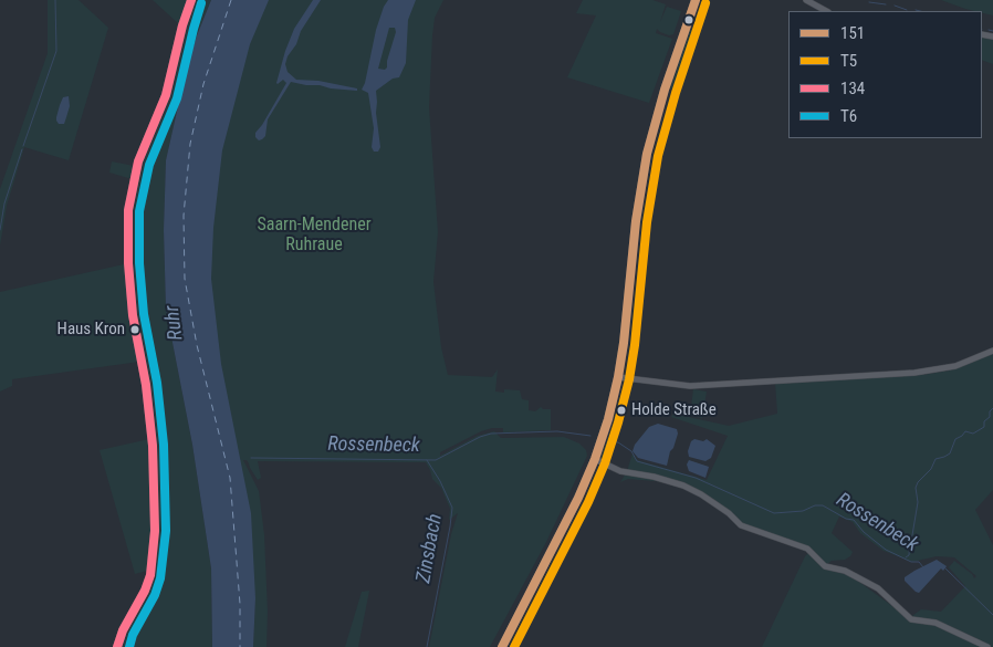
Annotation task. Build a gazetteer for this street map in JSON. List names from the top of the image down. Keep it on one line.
{"water":["Ruhr","Rossenbeck","Zinsbach"],"parks":["Saarn-Mendener Ruhraue"],"places":["Haus Kron","Holde Straße"],"lines":["transit line 151","transit line 134","transit line T5","transit line T6"],"legend":["151","T5","134","T6"]}
